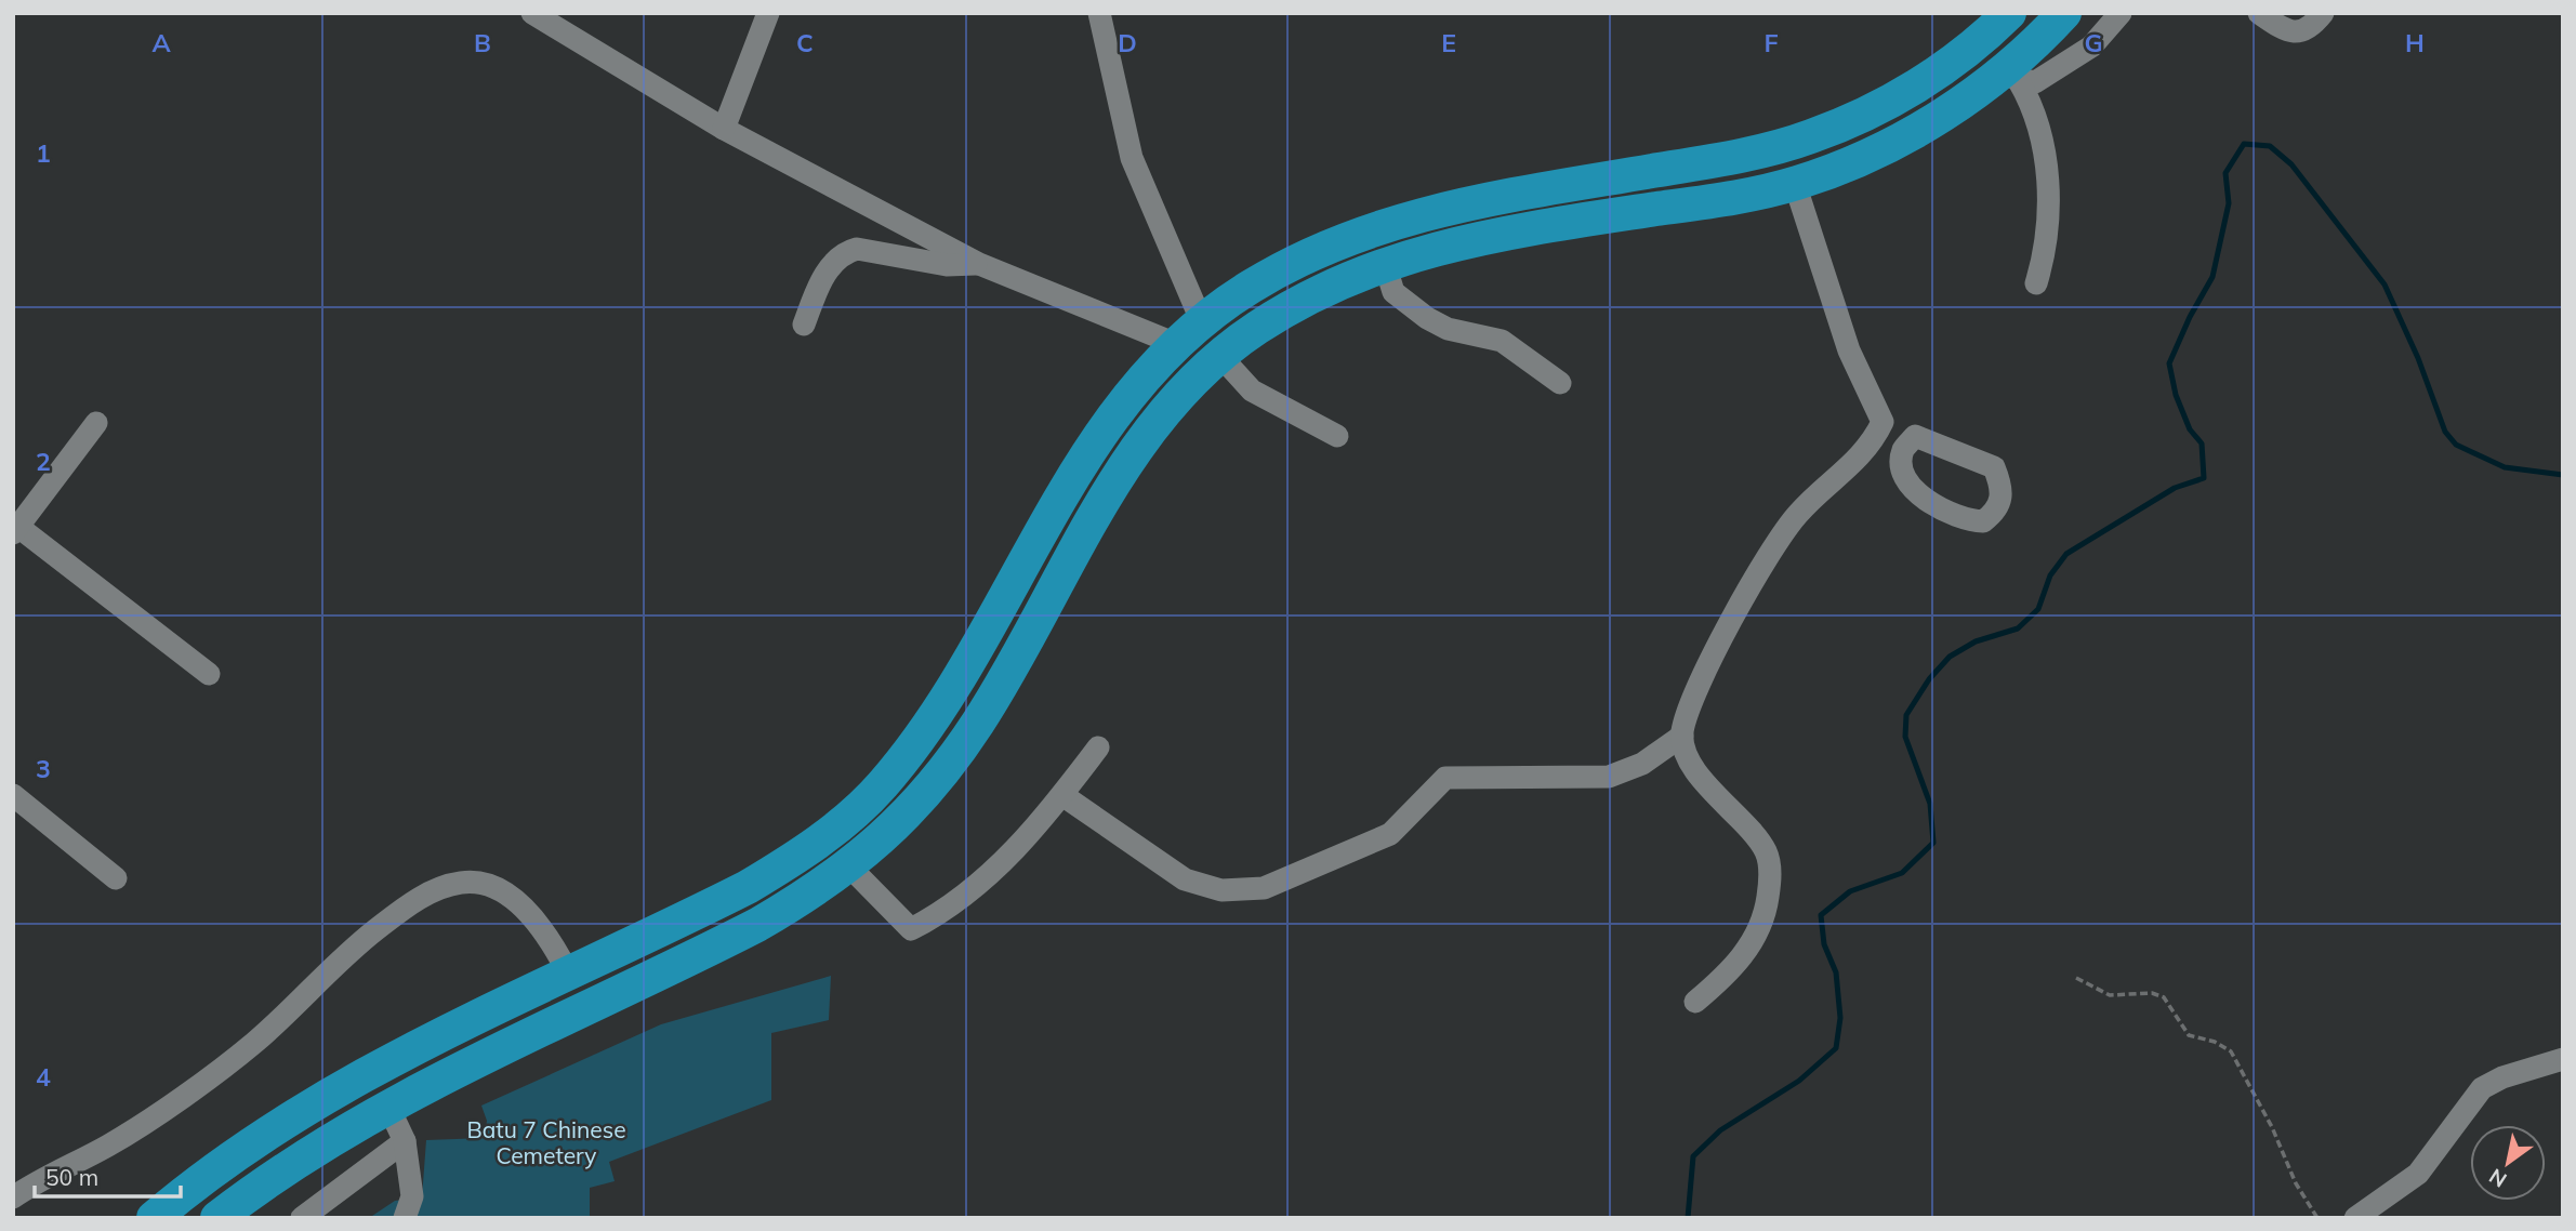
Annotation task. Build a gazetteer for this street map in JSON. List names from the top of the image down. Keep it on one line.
{"parks":["Batu 7 Chinese Cemetery"],"scale_bar":"50 m","north":"bottom left","grid":{"columns":["A","B","C","D","E","F","G","H"],"rows":["1","2","3","4"]}}
